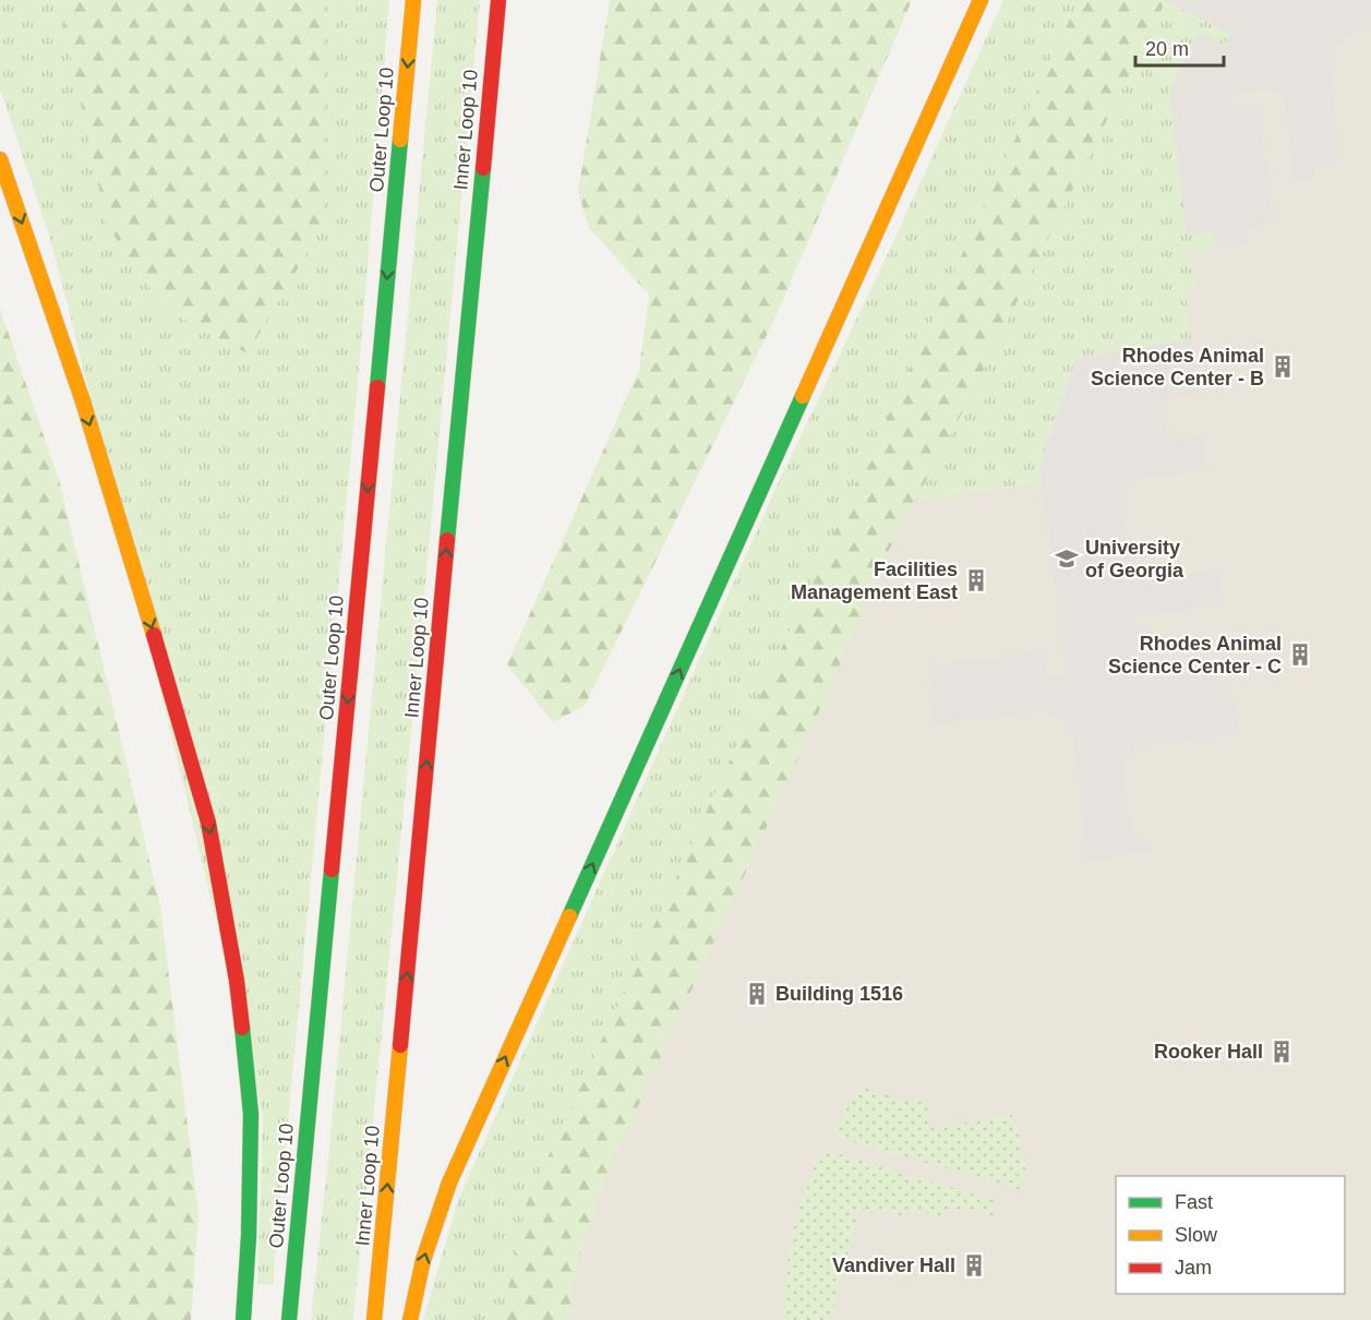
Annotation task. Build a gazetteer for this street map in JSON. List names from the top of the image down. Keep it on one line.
{"streets":{"highway":["Outer Loop 10","Inner Loop 10"]},"places":{"building":["Rhodes Animal Science Center - B","Facilities Management East","Rhodes Animal Science Center - C","Building 1516","Rooker Hall","Vandiver Hall"],"school or university":["University of Georgia"]},"legend":["Fast","Slow","Jam"],"scale_bar":"20 m"}
